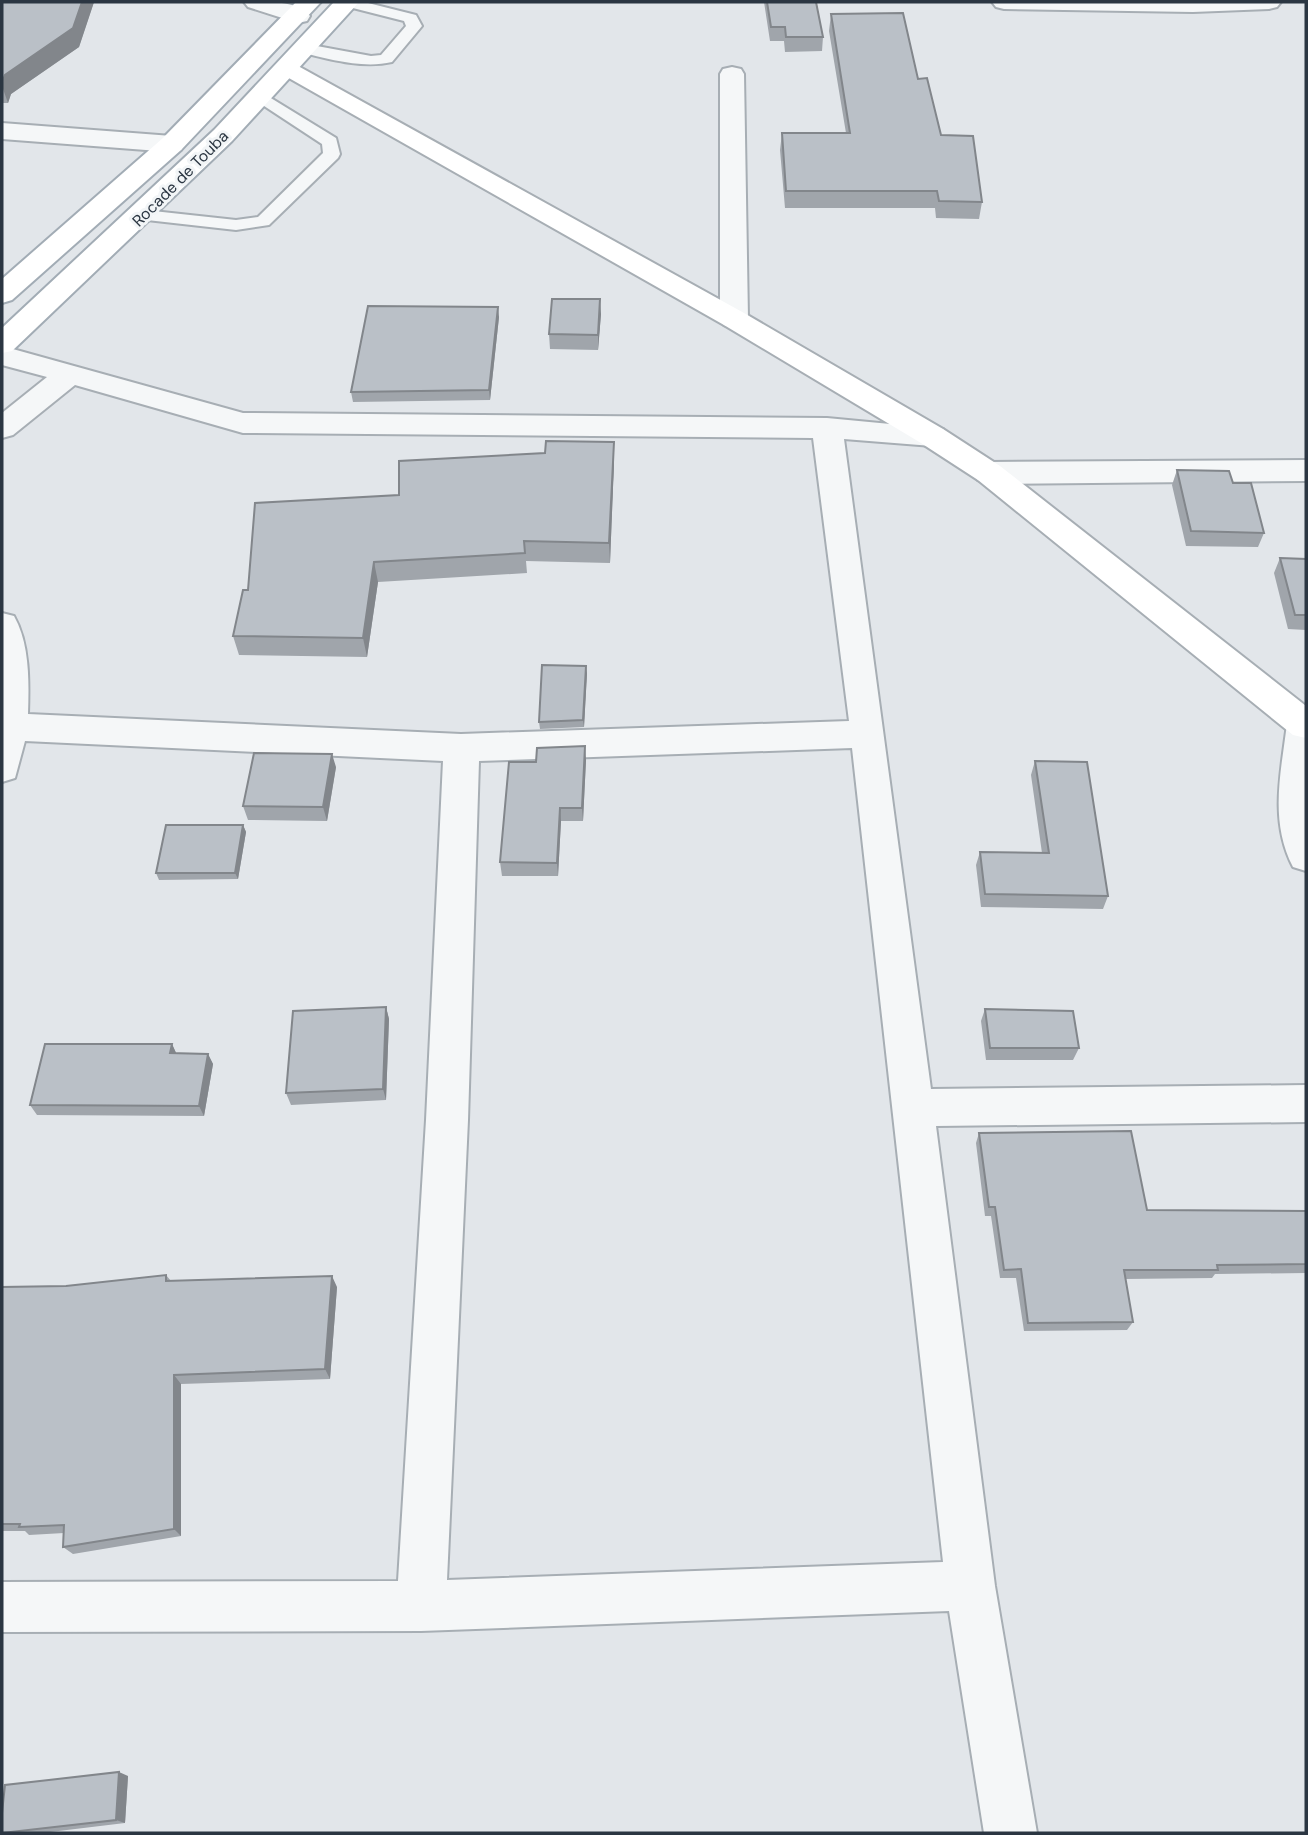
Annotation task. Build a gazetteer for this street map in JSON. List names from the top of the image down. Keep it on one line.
{"streets":{"main road":["Rocade de Touba"]}}
